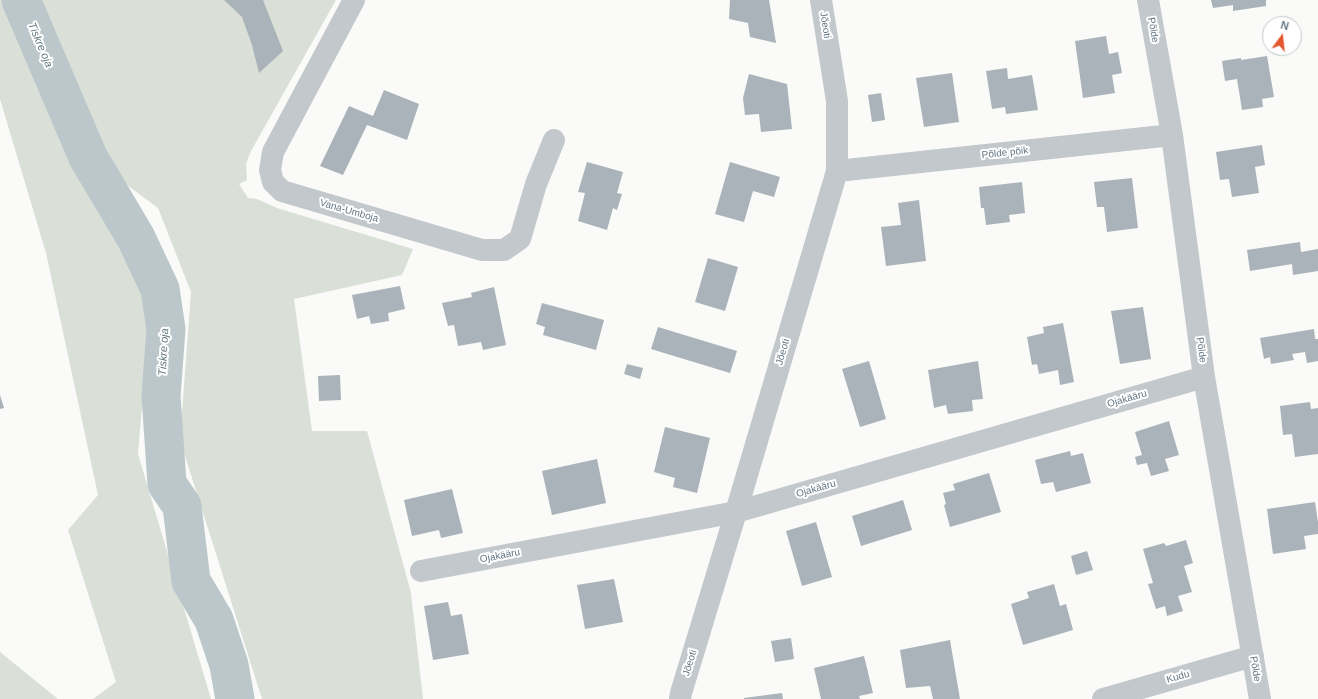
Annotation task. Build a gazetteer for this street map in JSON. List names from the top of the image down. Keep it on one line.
{"streets":{"street":["Jõeoti","Põlde","Põlde põik","Vana-Umboja","Ojakääru","Kudu"]},"crossings":[["Jõeoti","Põlde põik"],["Jõeoti","Ojakääru"],["Põlde","Põlde põik"],["Põlde","Ojakääru"],["Põlde","Kudu"]],"water":["Tiskre oja"],"north":"top"}
